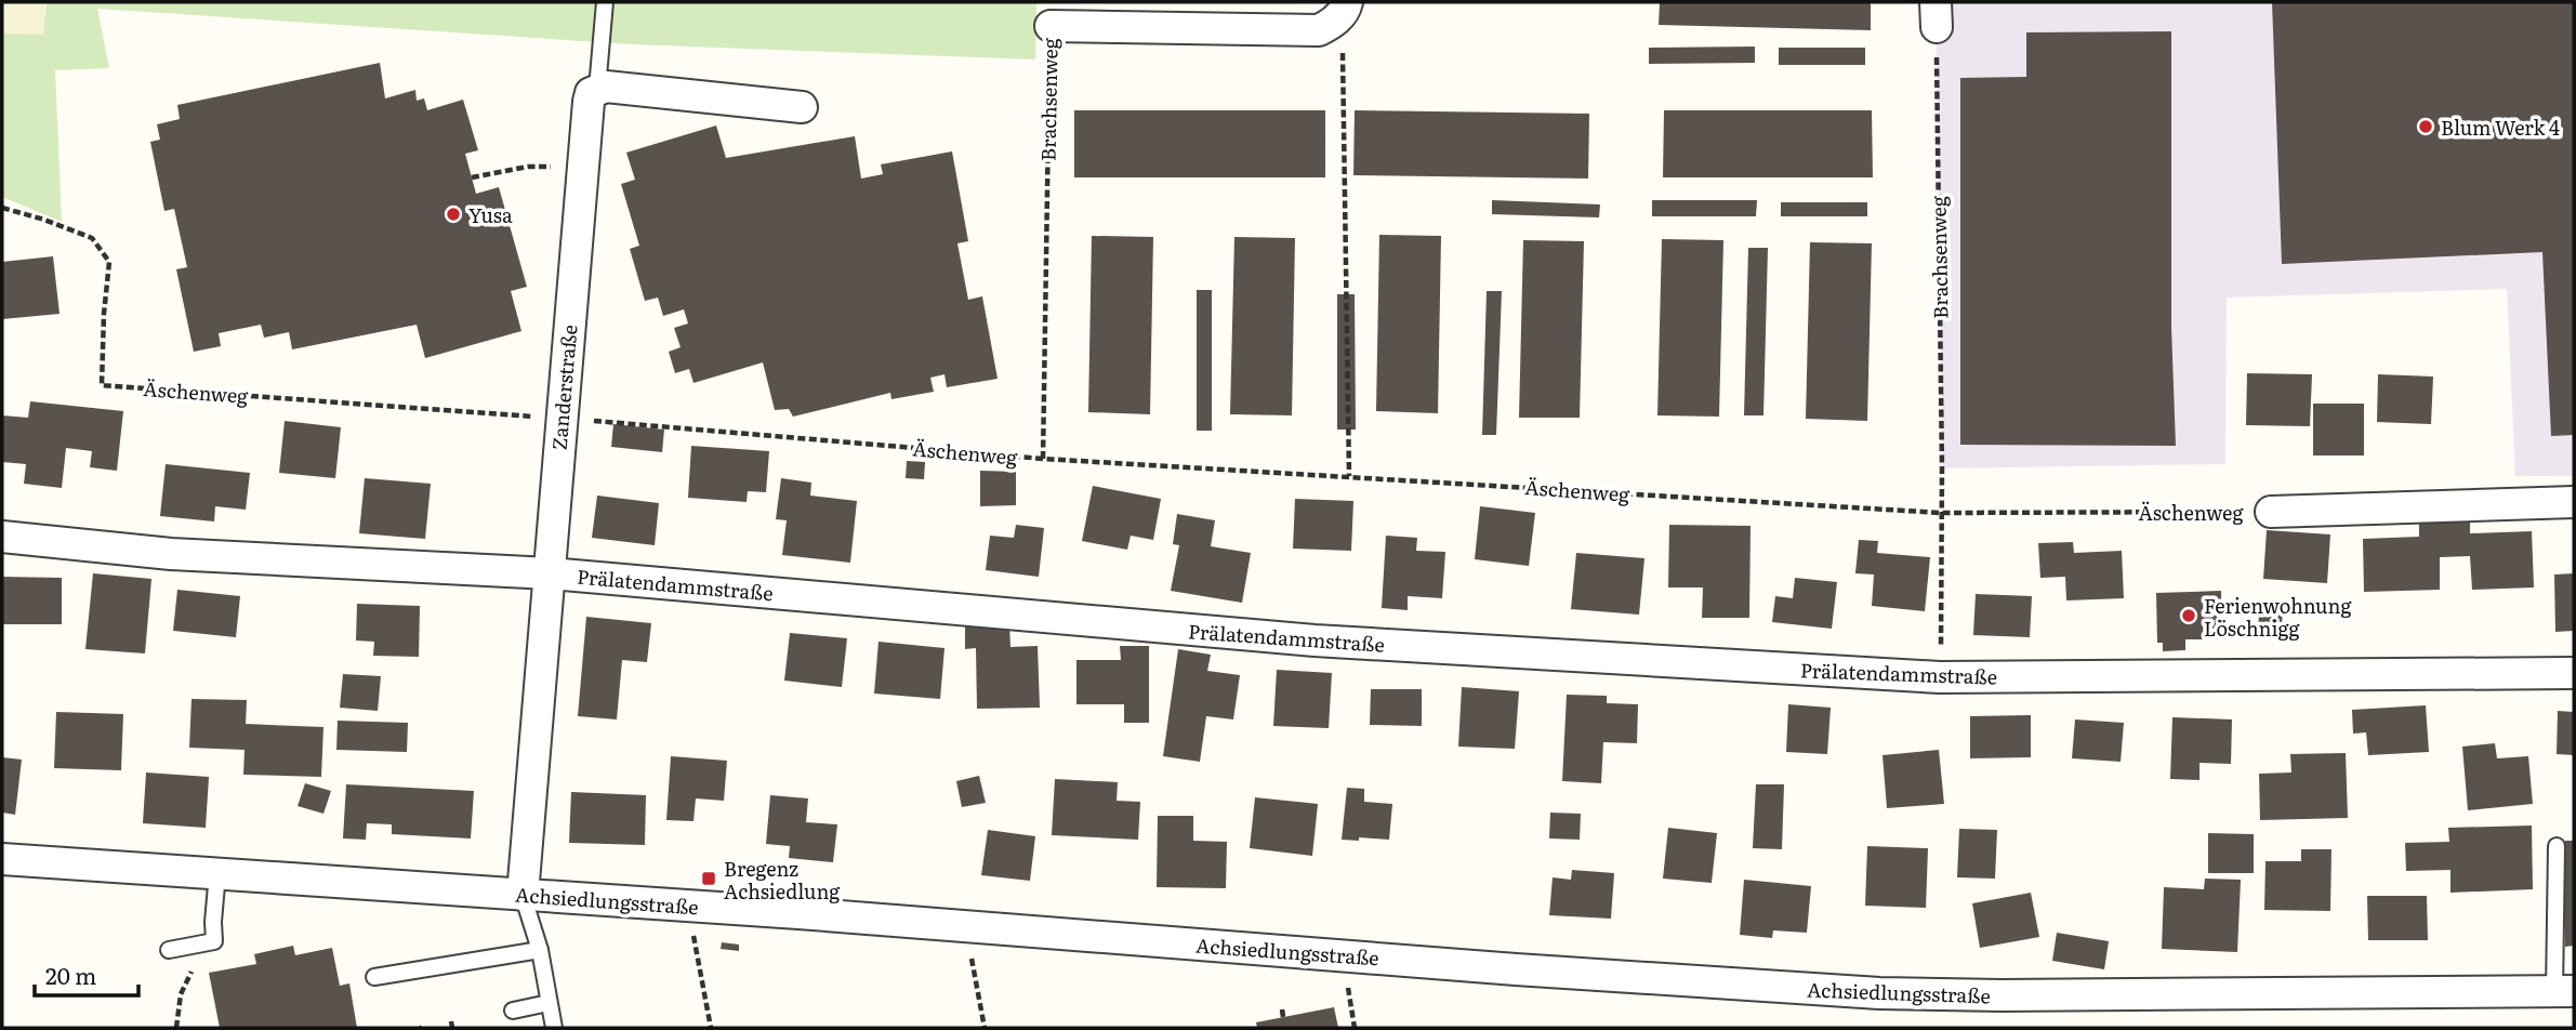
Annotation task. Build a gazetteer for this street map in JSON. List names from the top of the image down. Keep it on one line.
{"streets":{"street":["Brachsenweg","Zanderstraße","Äschenweg","Prälatendammstraße","Achsiedlungsstraße"]},"crossings":[["Brachsenweg","Äschenweg"],["Brachsenweg","Prälatendammstraße"],["Zanderstraße","Prälatendammstraße"],["Zanderstraße","Achsiedlungsstraße"]],"places":{"other":["Blum Werk 4","Yusa","Ferienwohnung Löschnigg"],"transit":["Bregenz Achsiedlung"]},"scale_bar":"20 m"}
